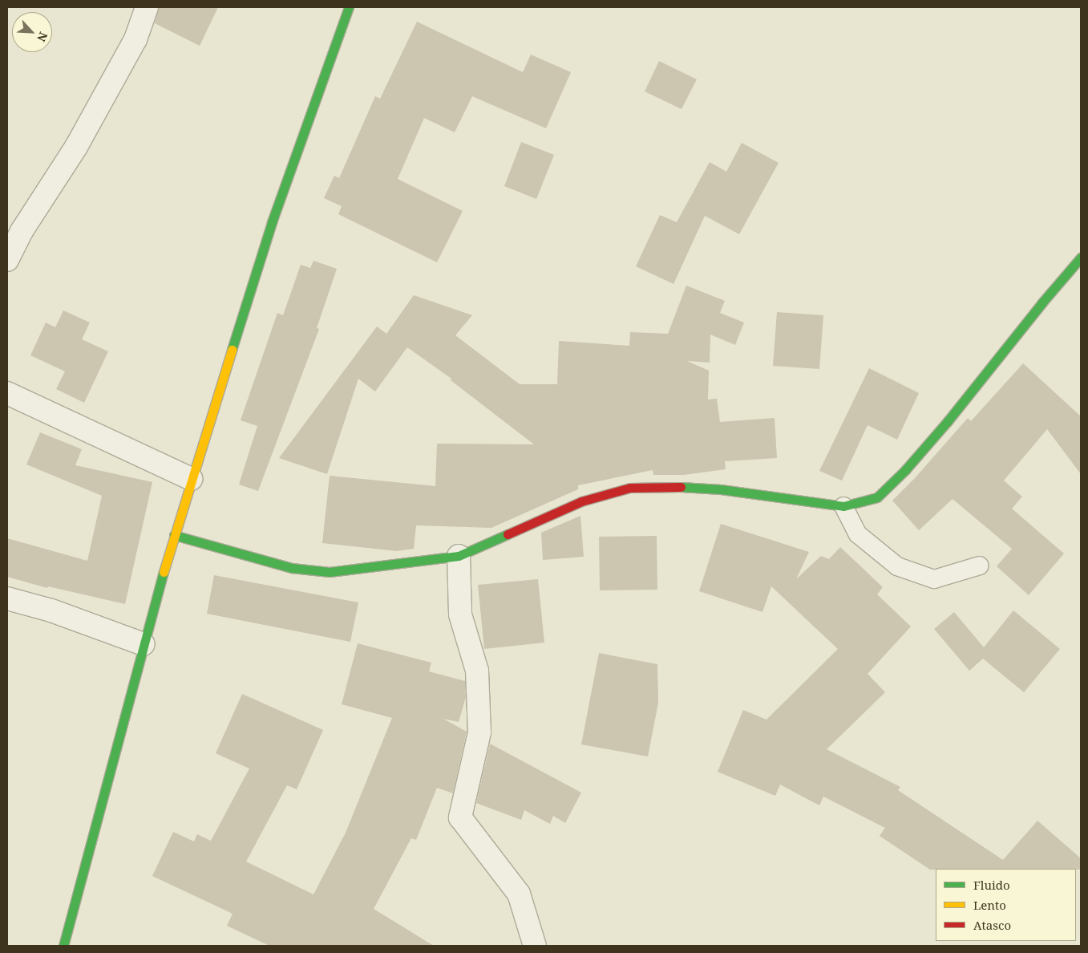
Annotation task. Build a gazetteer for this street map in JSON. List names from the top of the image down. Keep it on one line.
{"legend":["Fluido","Lento","Atasco"],"north":"bottom right"}
